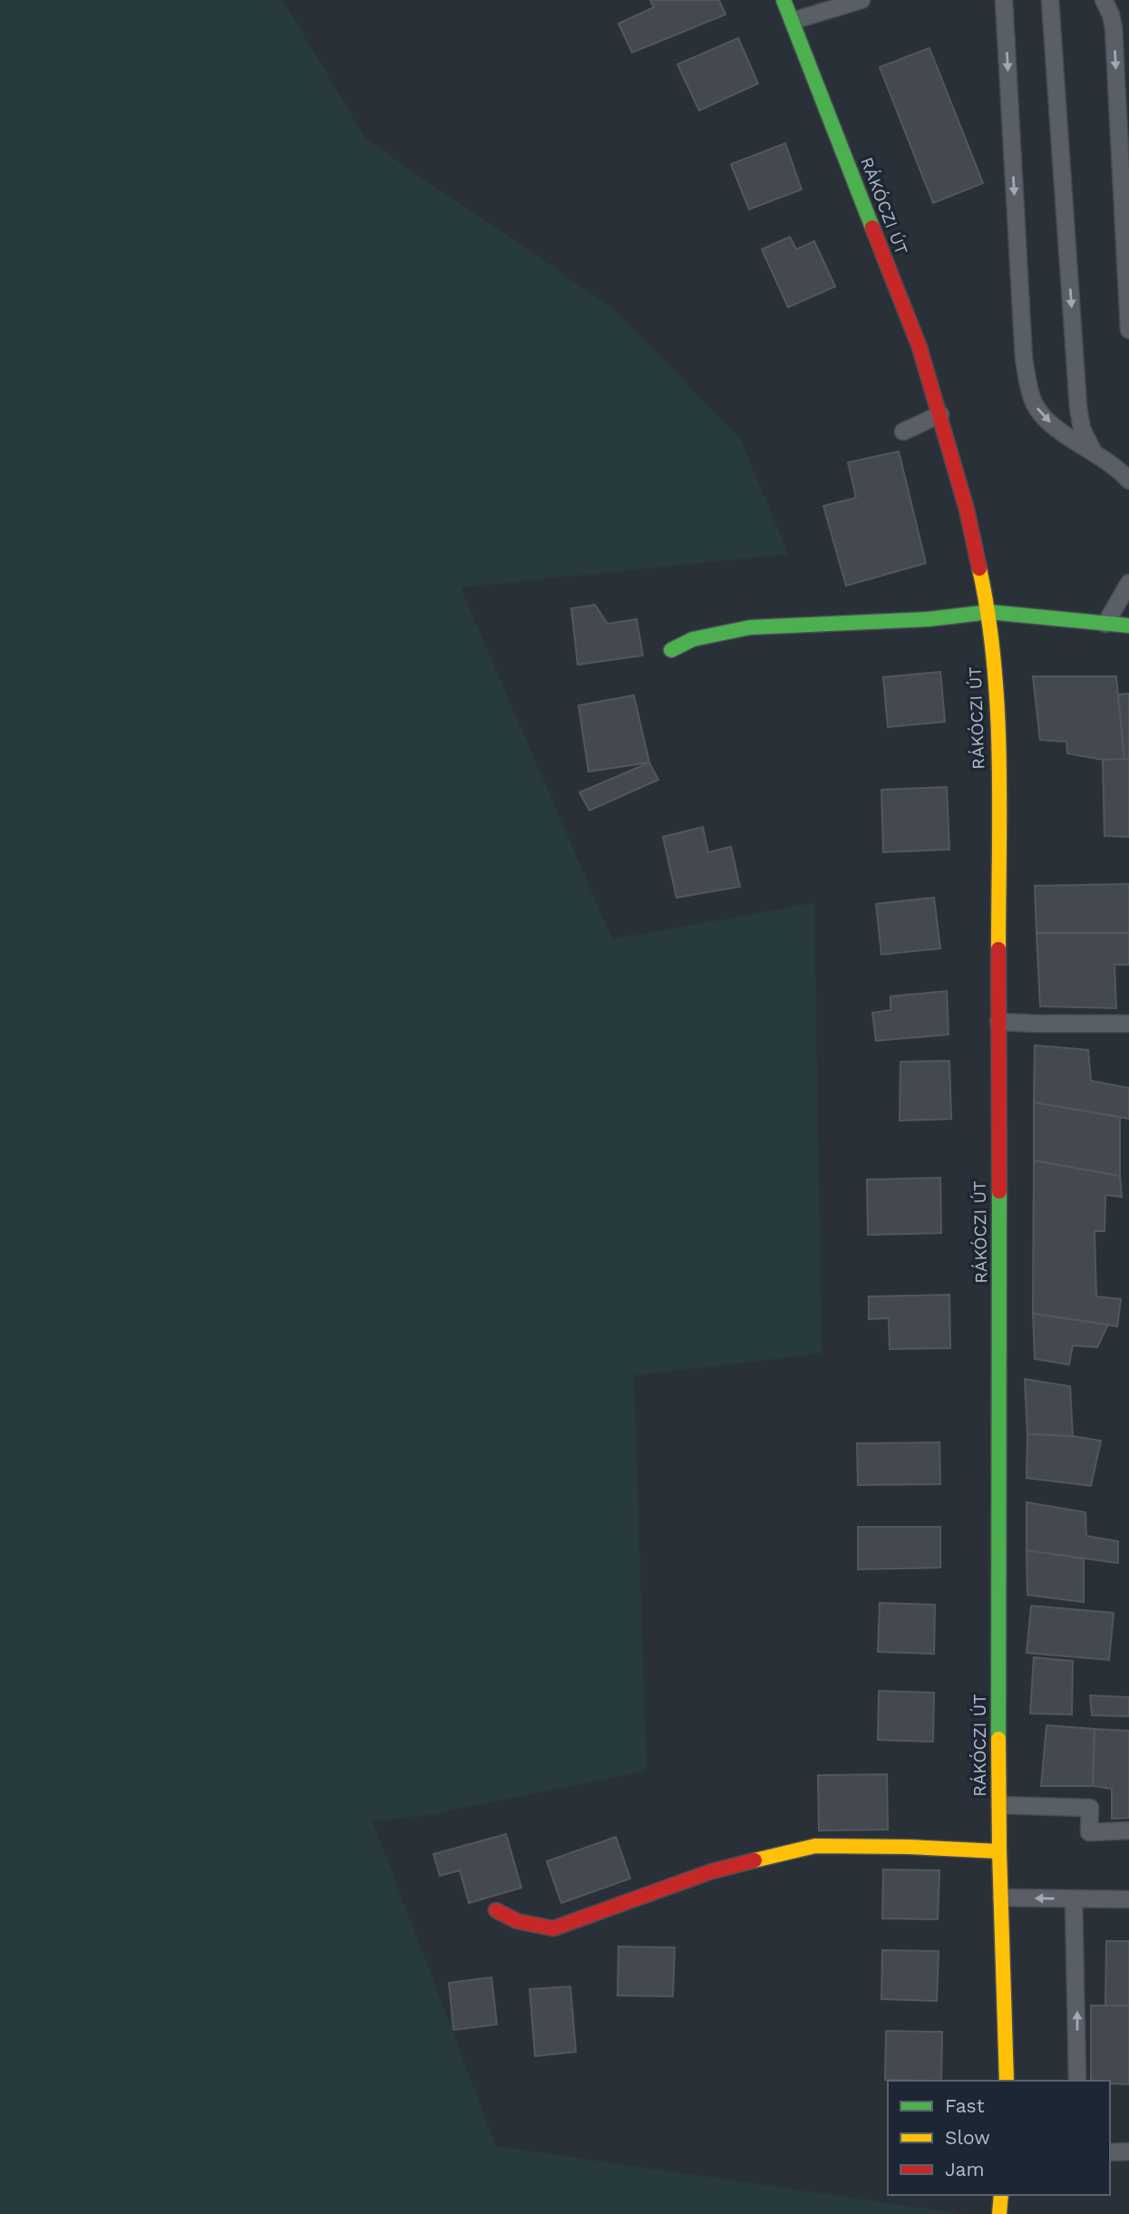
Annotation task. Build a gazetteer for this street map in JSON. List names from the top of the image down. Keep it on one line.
{"streets":{"main road":["RÁKÓCZI ÚT"]},"legend":["Fast","Slow","Jam"]}
